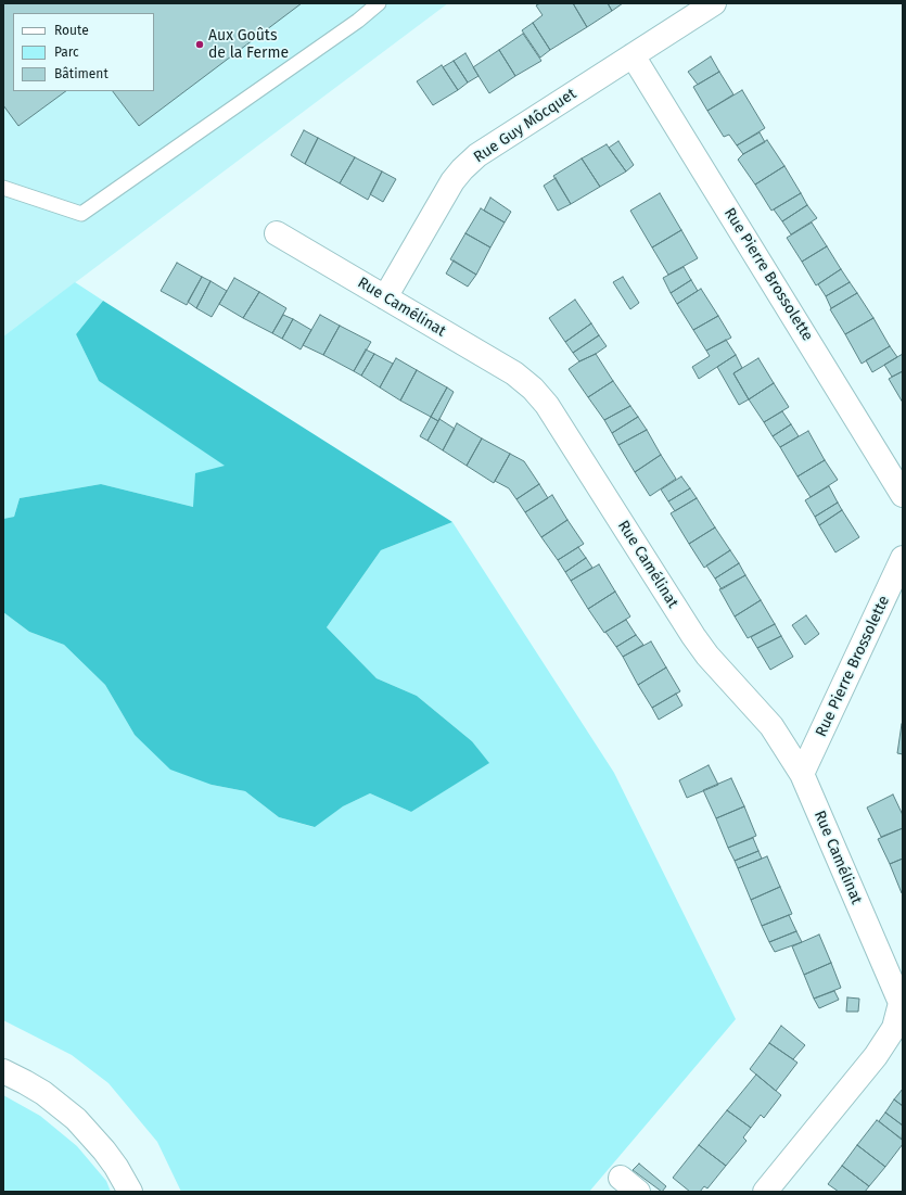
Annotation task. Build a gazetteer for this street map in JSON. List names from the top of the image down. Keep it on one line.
{"streets":{"street":["Rue Guy Môcquet","Rue Pierre Brossolette","Rue Camélinat"]},"crossings":[["Rue Guy Môcquet","Rue Pierre Brossolette"],["Rue Guy Môcquet","Rue Camélinat"],["Rue Pierre Brossolette","Rue Camélinat"]],"places":["Aux Goûts de la Ferme"],"legend":["Route","Parc","Bâtiment"]}
